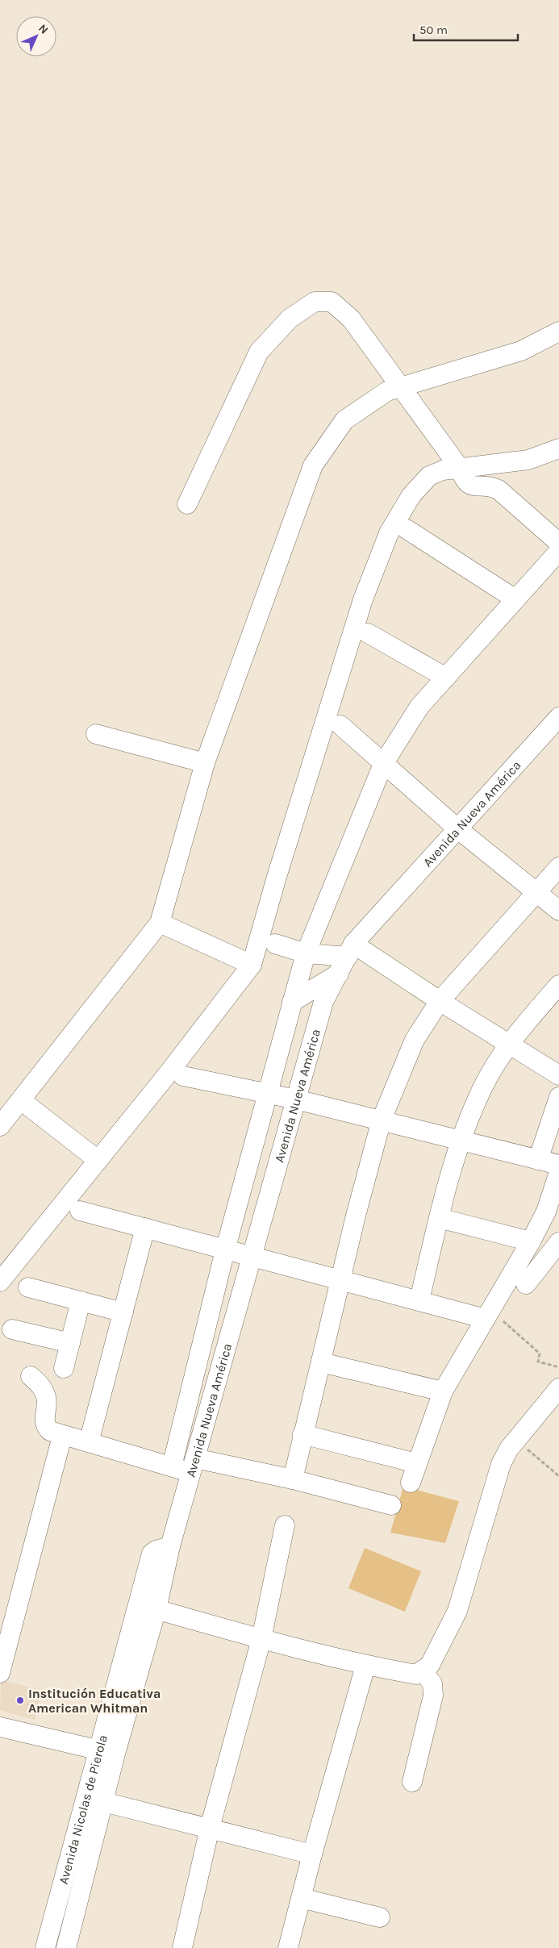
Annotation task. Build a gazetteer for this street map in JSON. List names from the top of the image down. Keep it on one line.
{"streets":{"street":["Avenida Nueva América","Avenida Nicolas de Pierola"]},"crossings":[["Avenida Nueva América","Avenida Nicolas de Pierola"]],"places":["Institución Educativa American Whitman"],"scale_bar":"50 m","north":"top right"}
